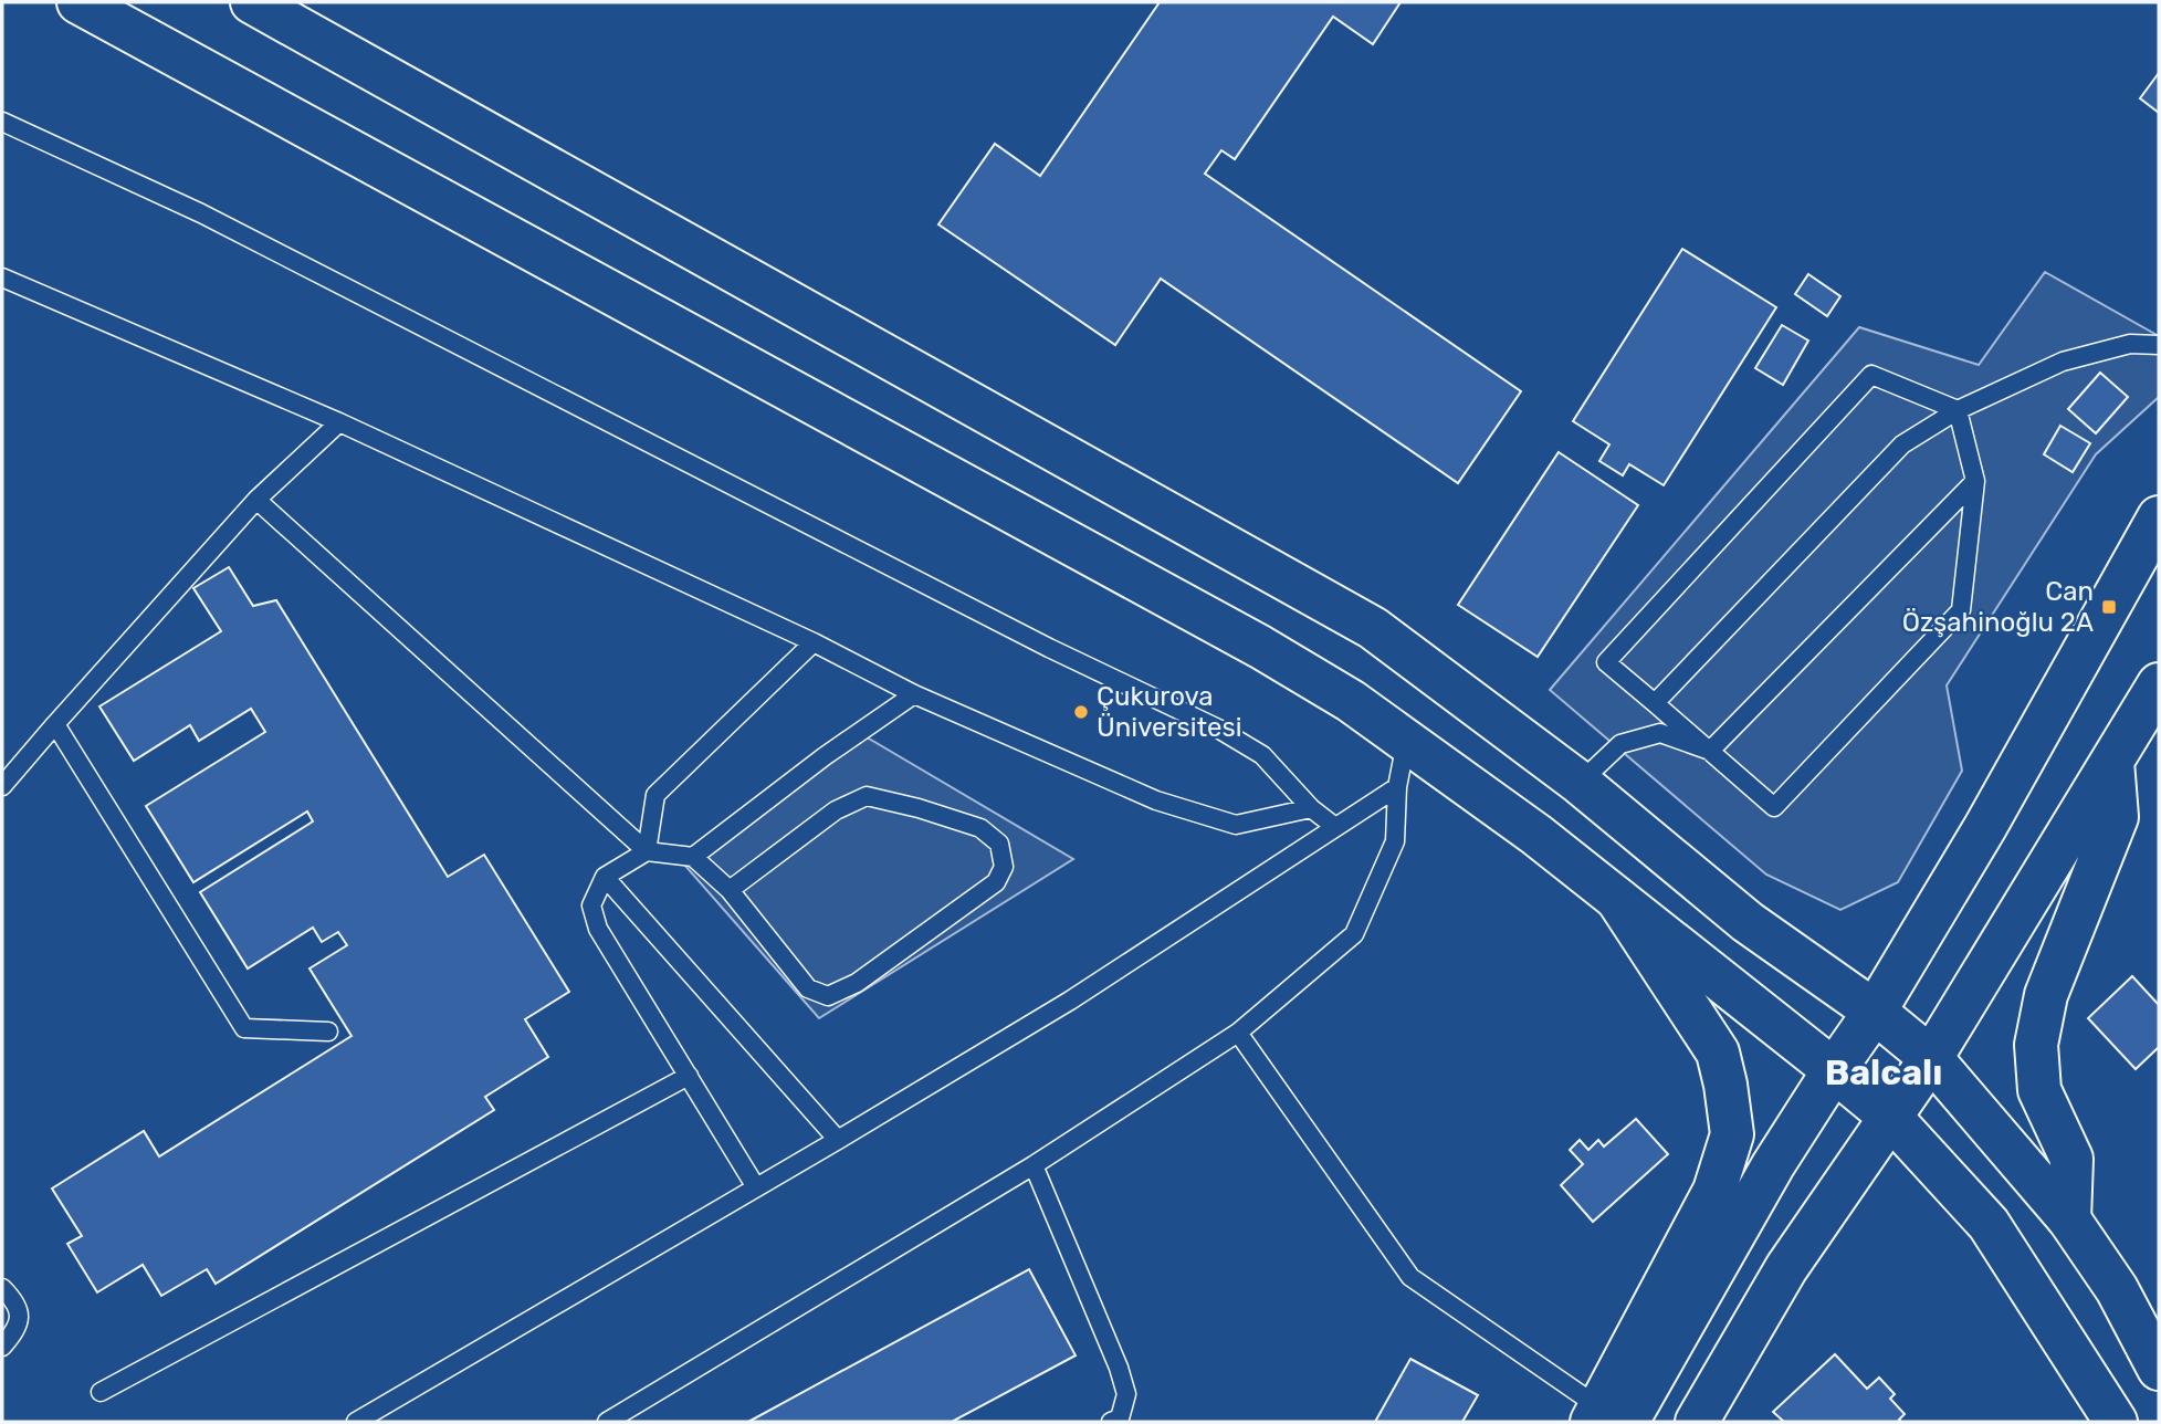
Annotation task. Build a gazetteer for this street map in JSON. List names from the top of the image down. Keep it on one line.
{"districts":["Balcalı"],"places":{"transit":["Can Özşahi̇noğlu 2A"],"other":["Çukurova Üniversitesi"]}}
